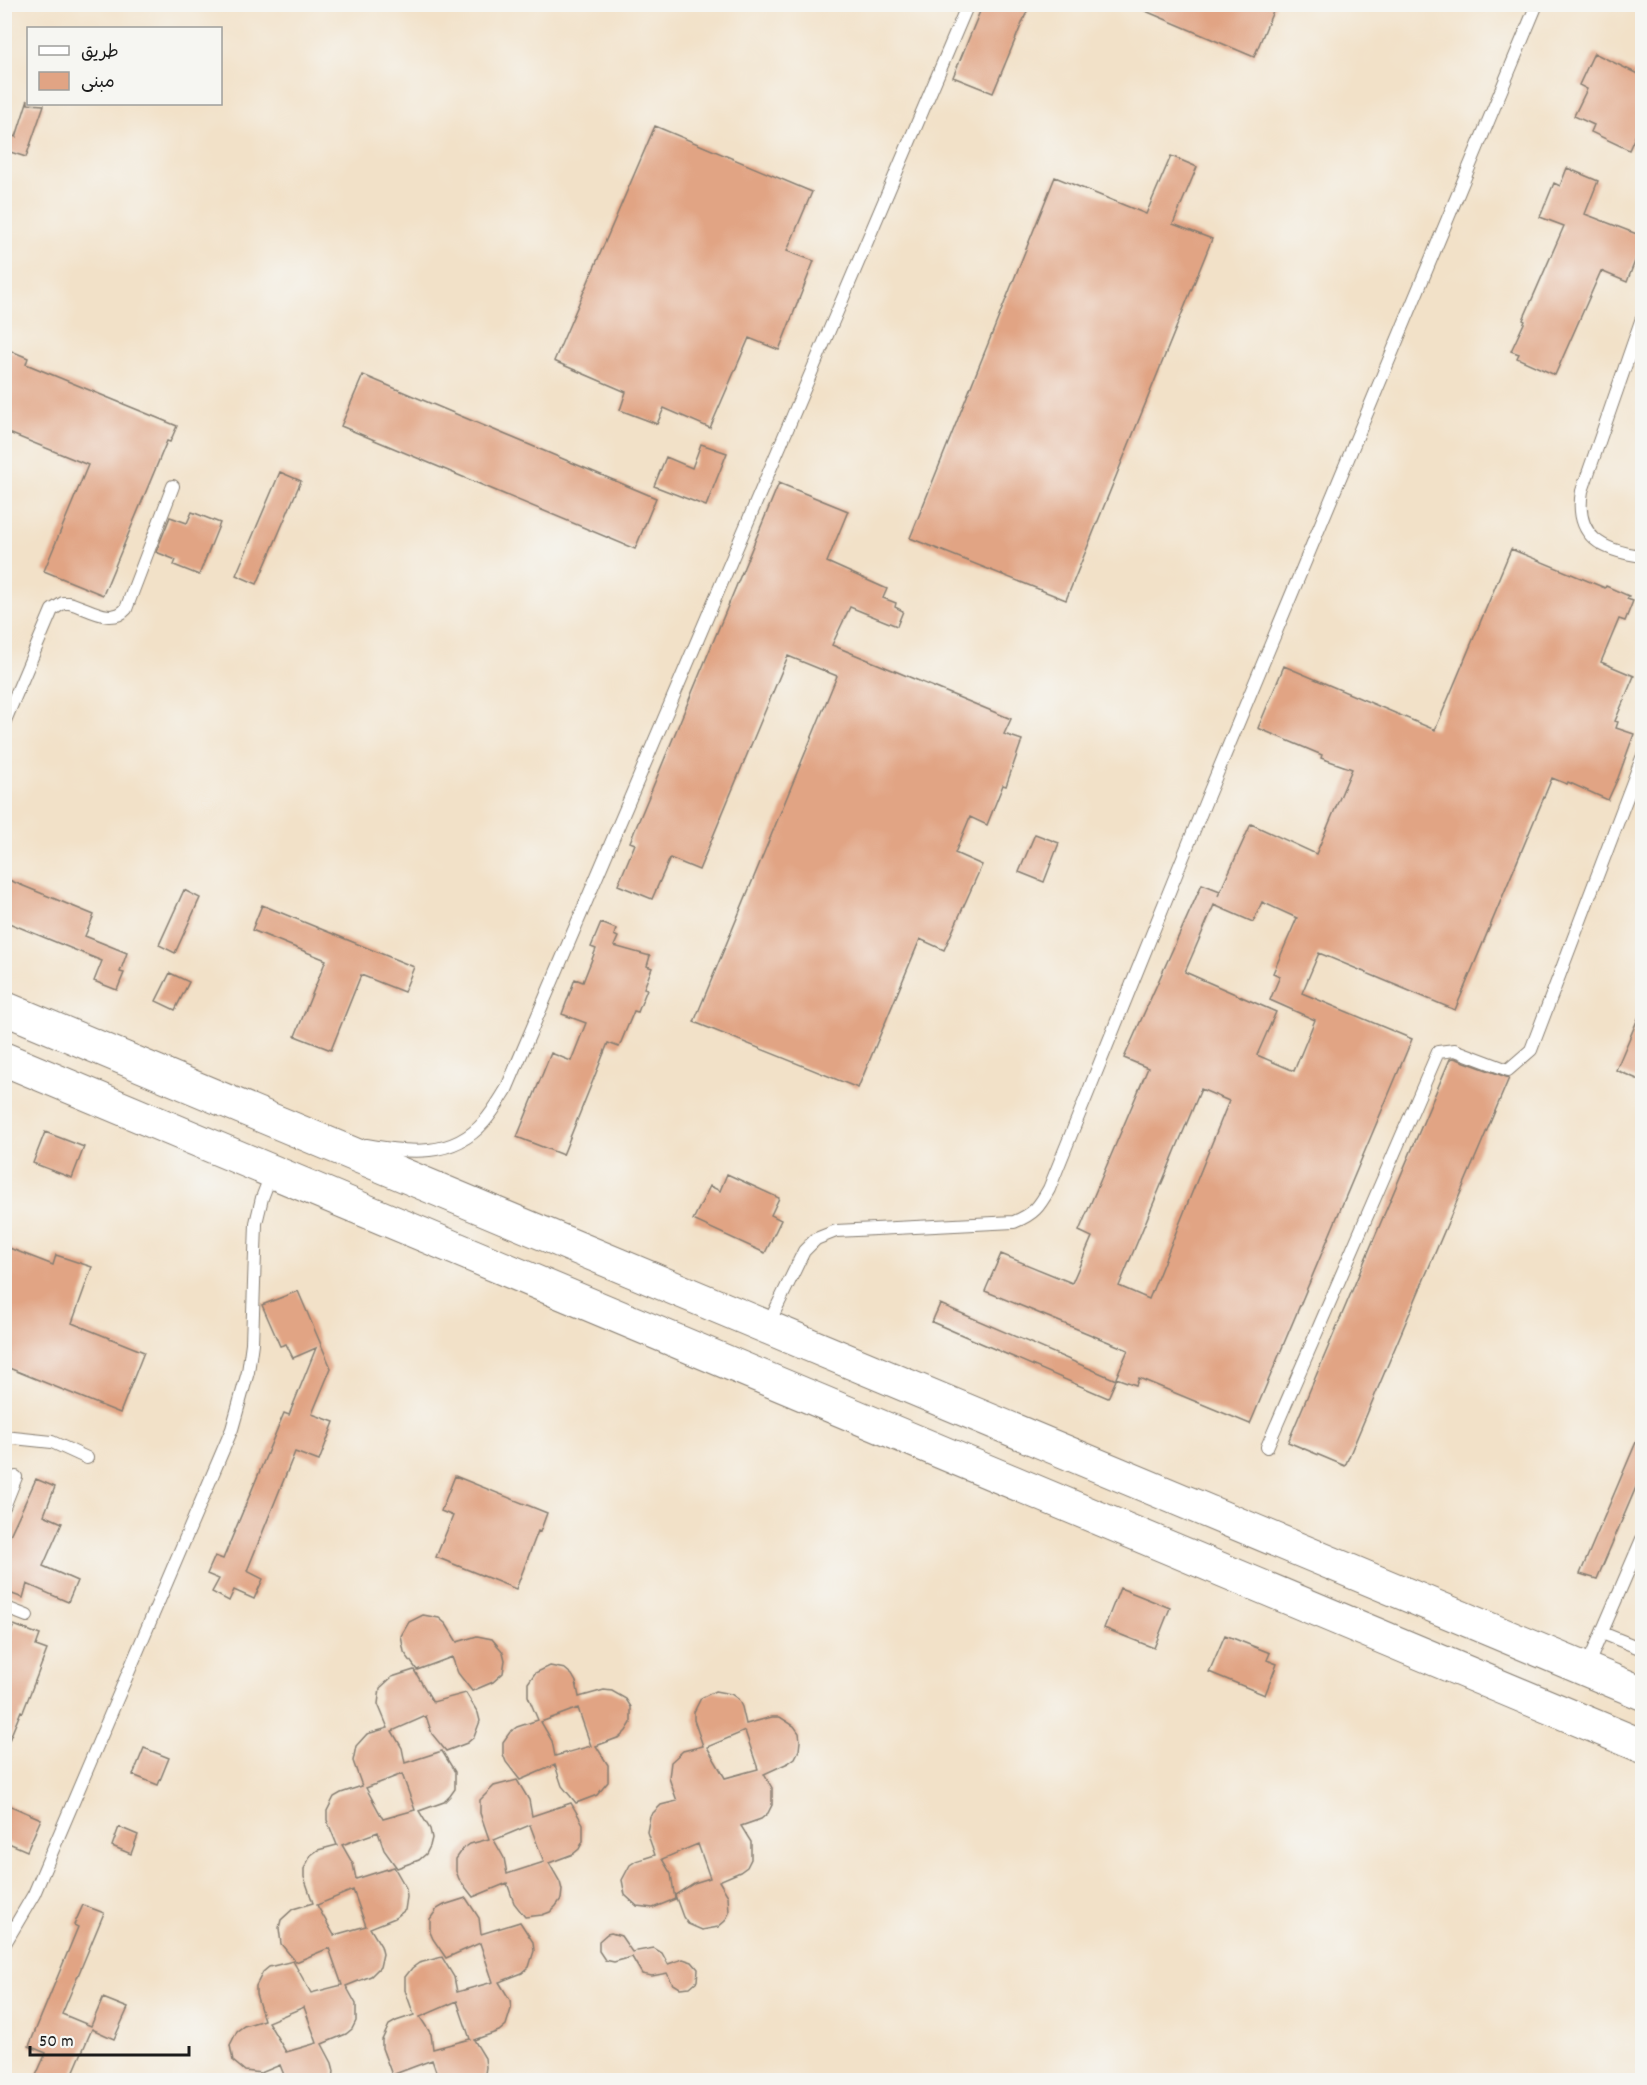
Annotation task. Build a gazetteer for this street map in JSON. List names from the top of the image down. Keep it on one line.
{"legend":["طريق","مبنى"],"scale_bar":"50 m"}
